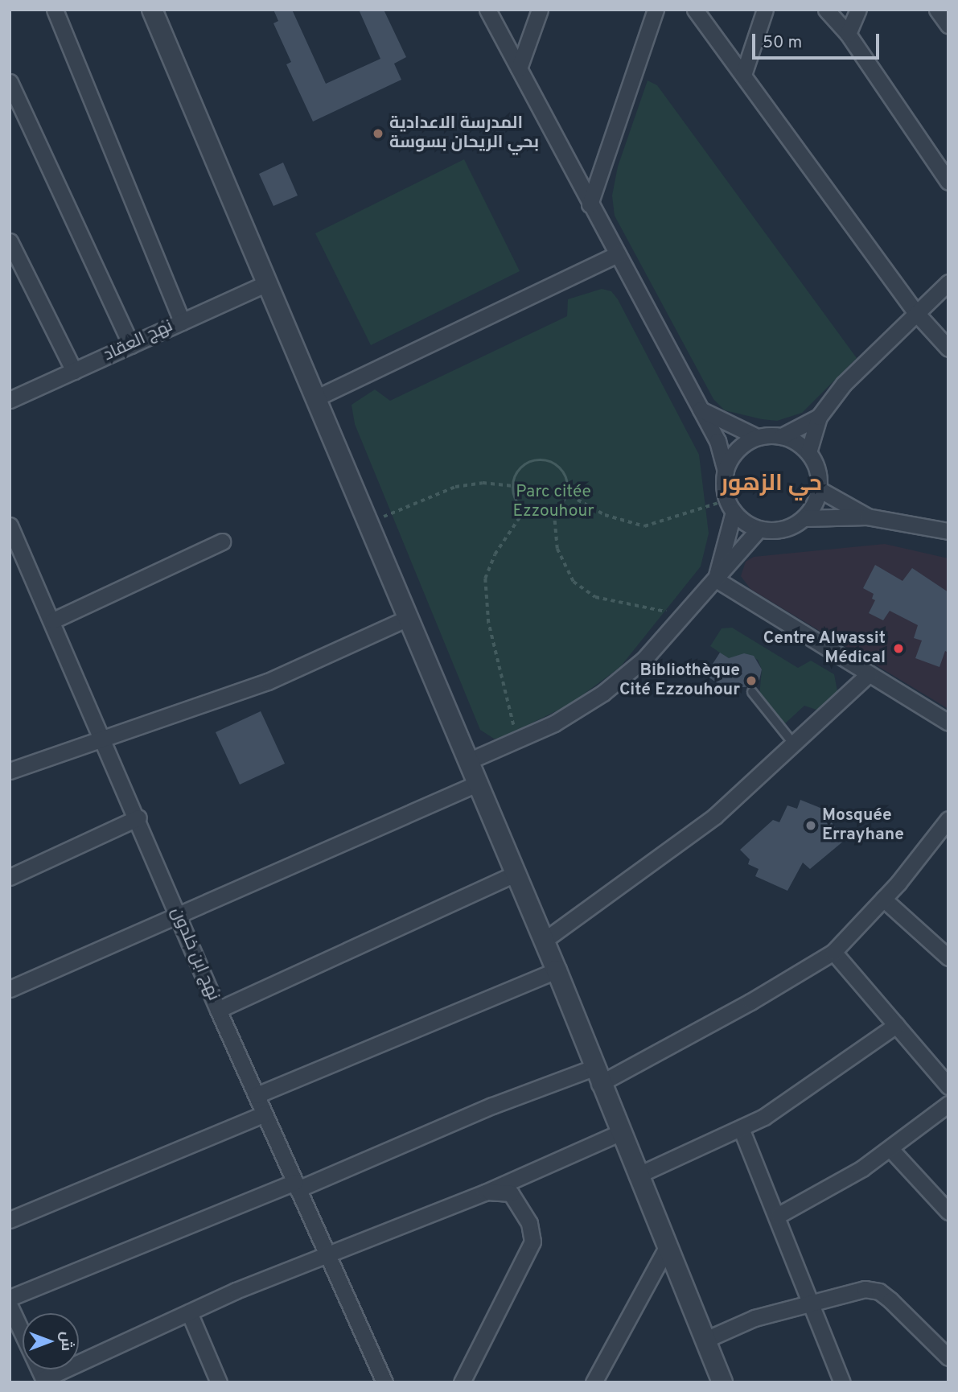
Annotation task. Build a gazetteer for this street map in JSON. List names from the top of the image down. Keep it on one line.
{"streets":{"street":["نهج العقاد","نهج ابن خلدون"]},"districts":["حي الزهور"],"parks":["Parc citée Ezzouhour"],"places":["المدرسة الاعدادية بحي الريحان بسوسة","Centre Alwassit Médical","Bibliothèque Cité Ezzouhour","Mosquée Errayhane"],"scale_bar":"50 m","north":"right"}
